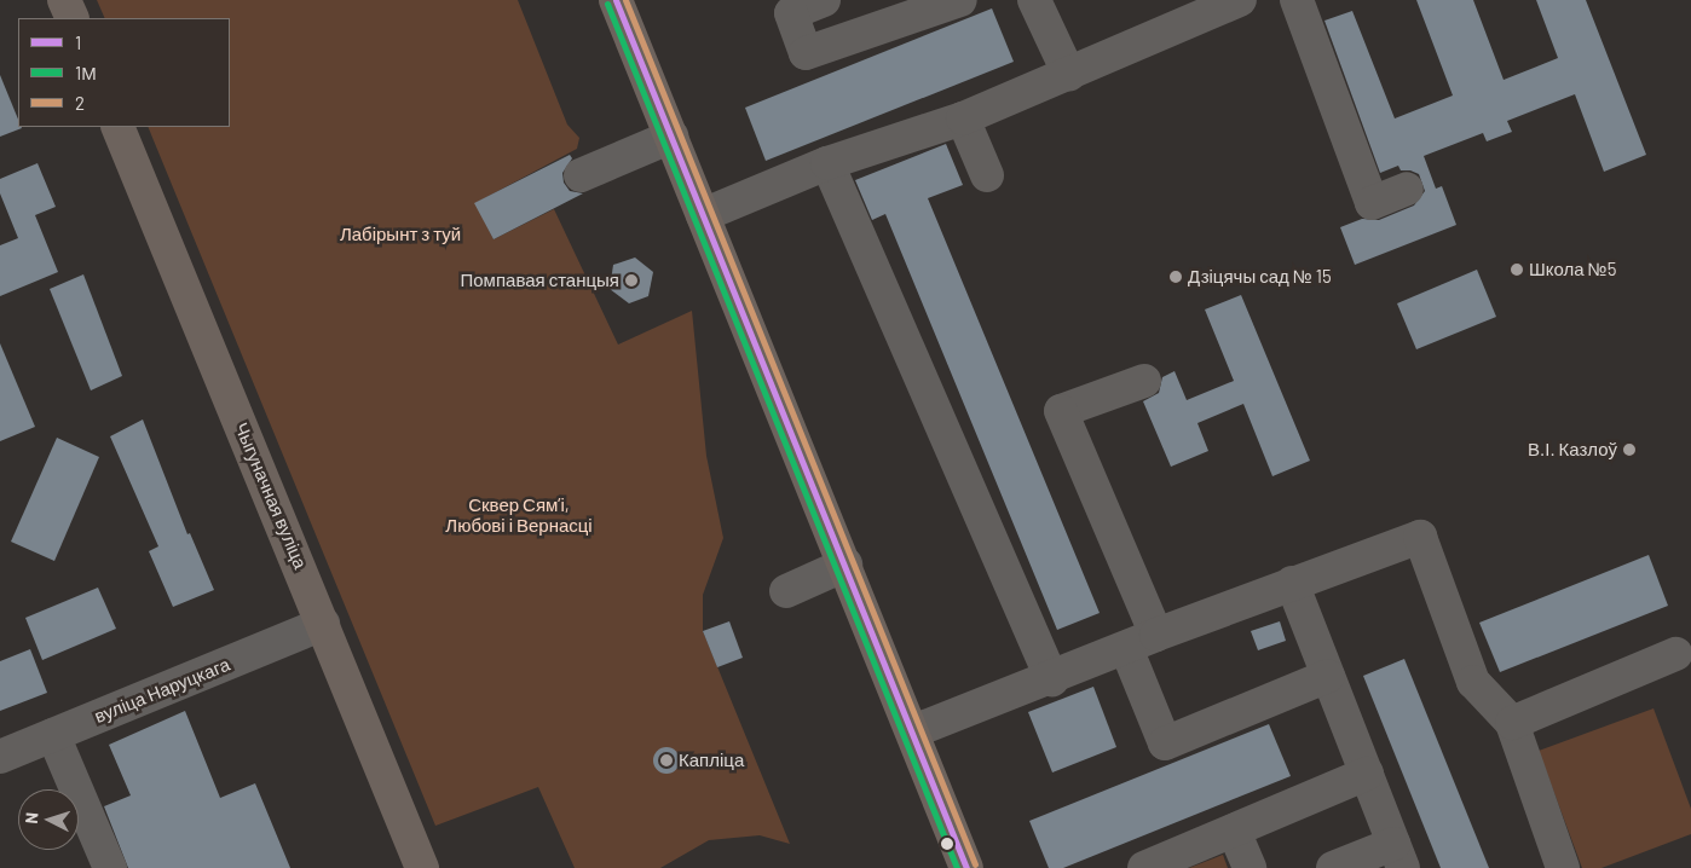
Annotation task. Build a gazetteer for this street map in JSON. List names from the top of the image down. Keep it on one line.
{"streets":{"main road":["Чыгуначная вуліца"],"street":["вуліца Наруцкага"]},"crossings":[["Чыгуначная вуліца","вуліца Наруцкага"]],"parks":["Лабірынт з туй","Сквер Сямʼі, Любові і Вернасці"],"places":["Школа №5","Дзіцячы сад № 15","Помпавая станцыя","В.І. Казлоў","Капліца"],"lines":["transit line 1","transit line 2","transit line 1М"],"legend":["1","1М","2"],"north":"left"}
